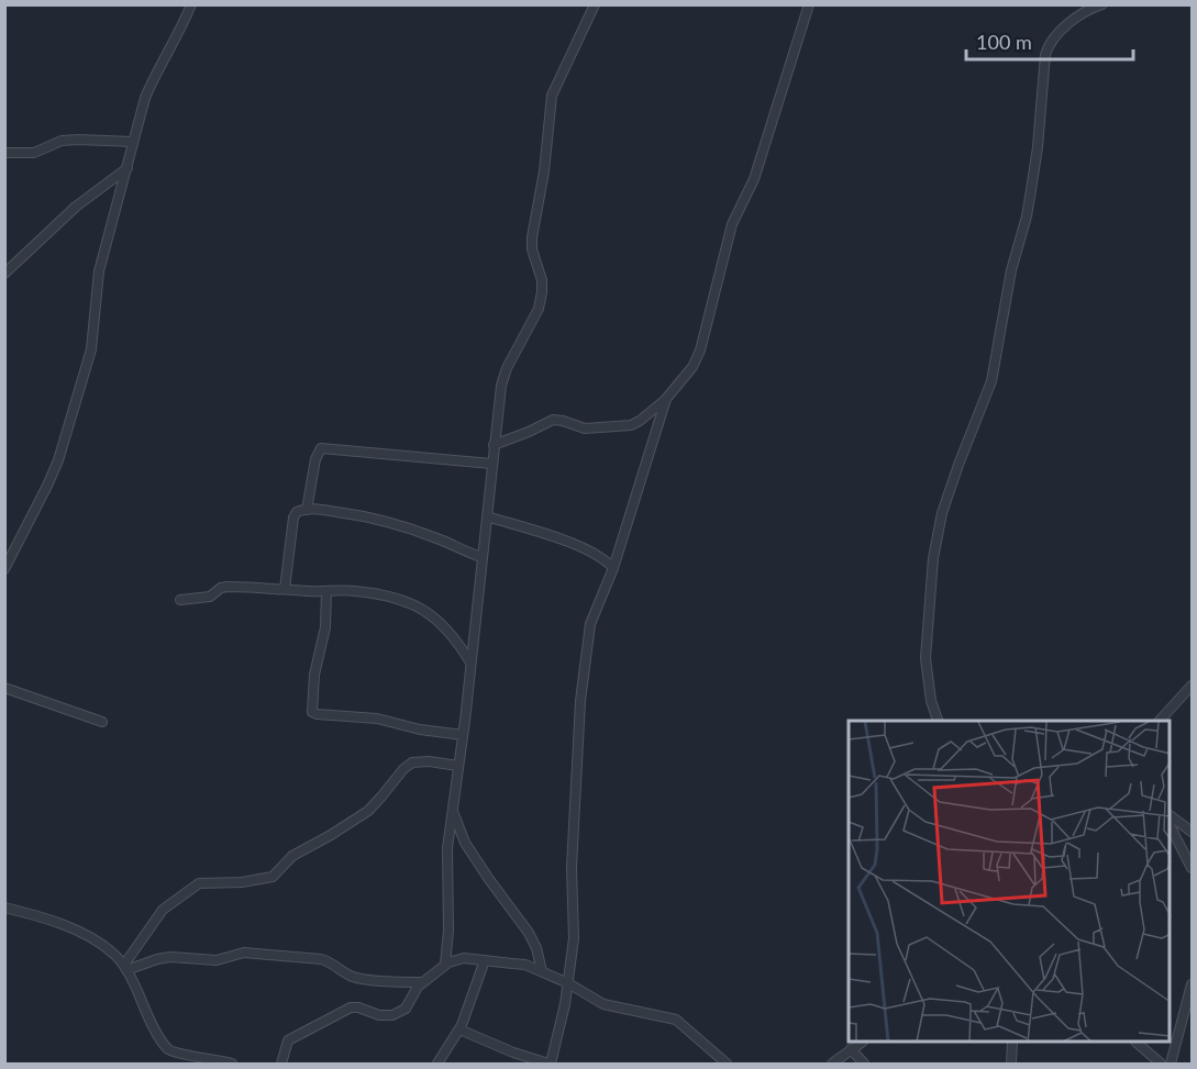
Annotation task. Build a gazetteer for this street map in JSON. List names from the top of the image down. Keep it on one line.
{"scale_bar":"100 m"}
